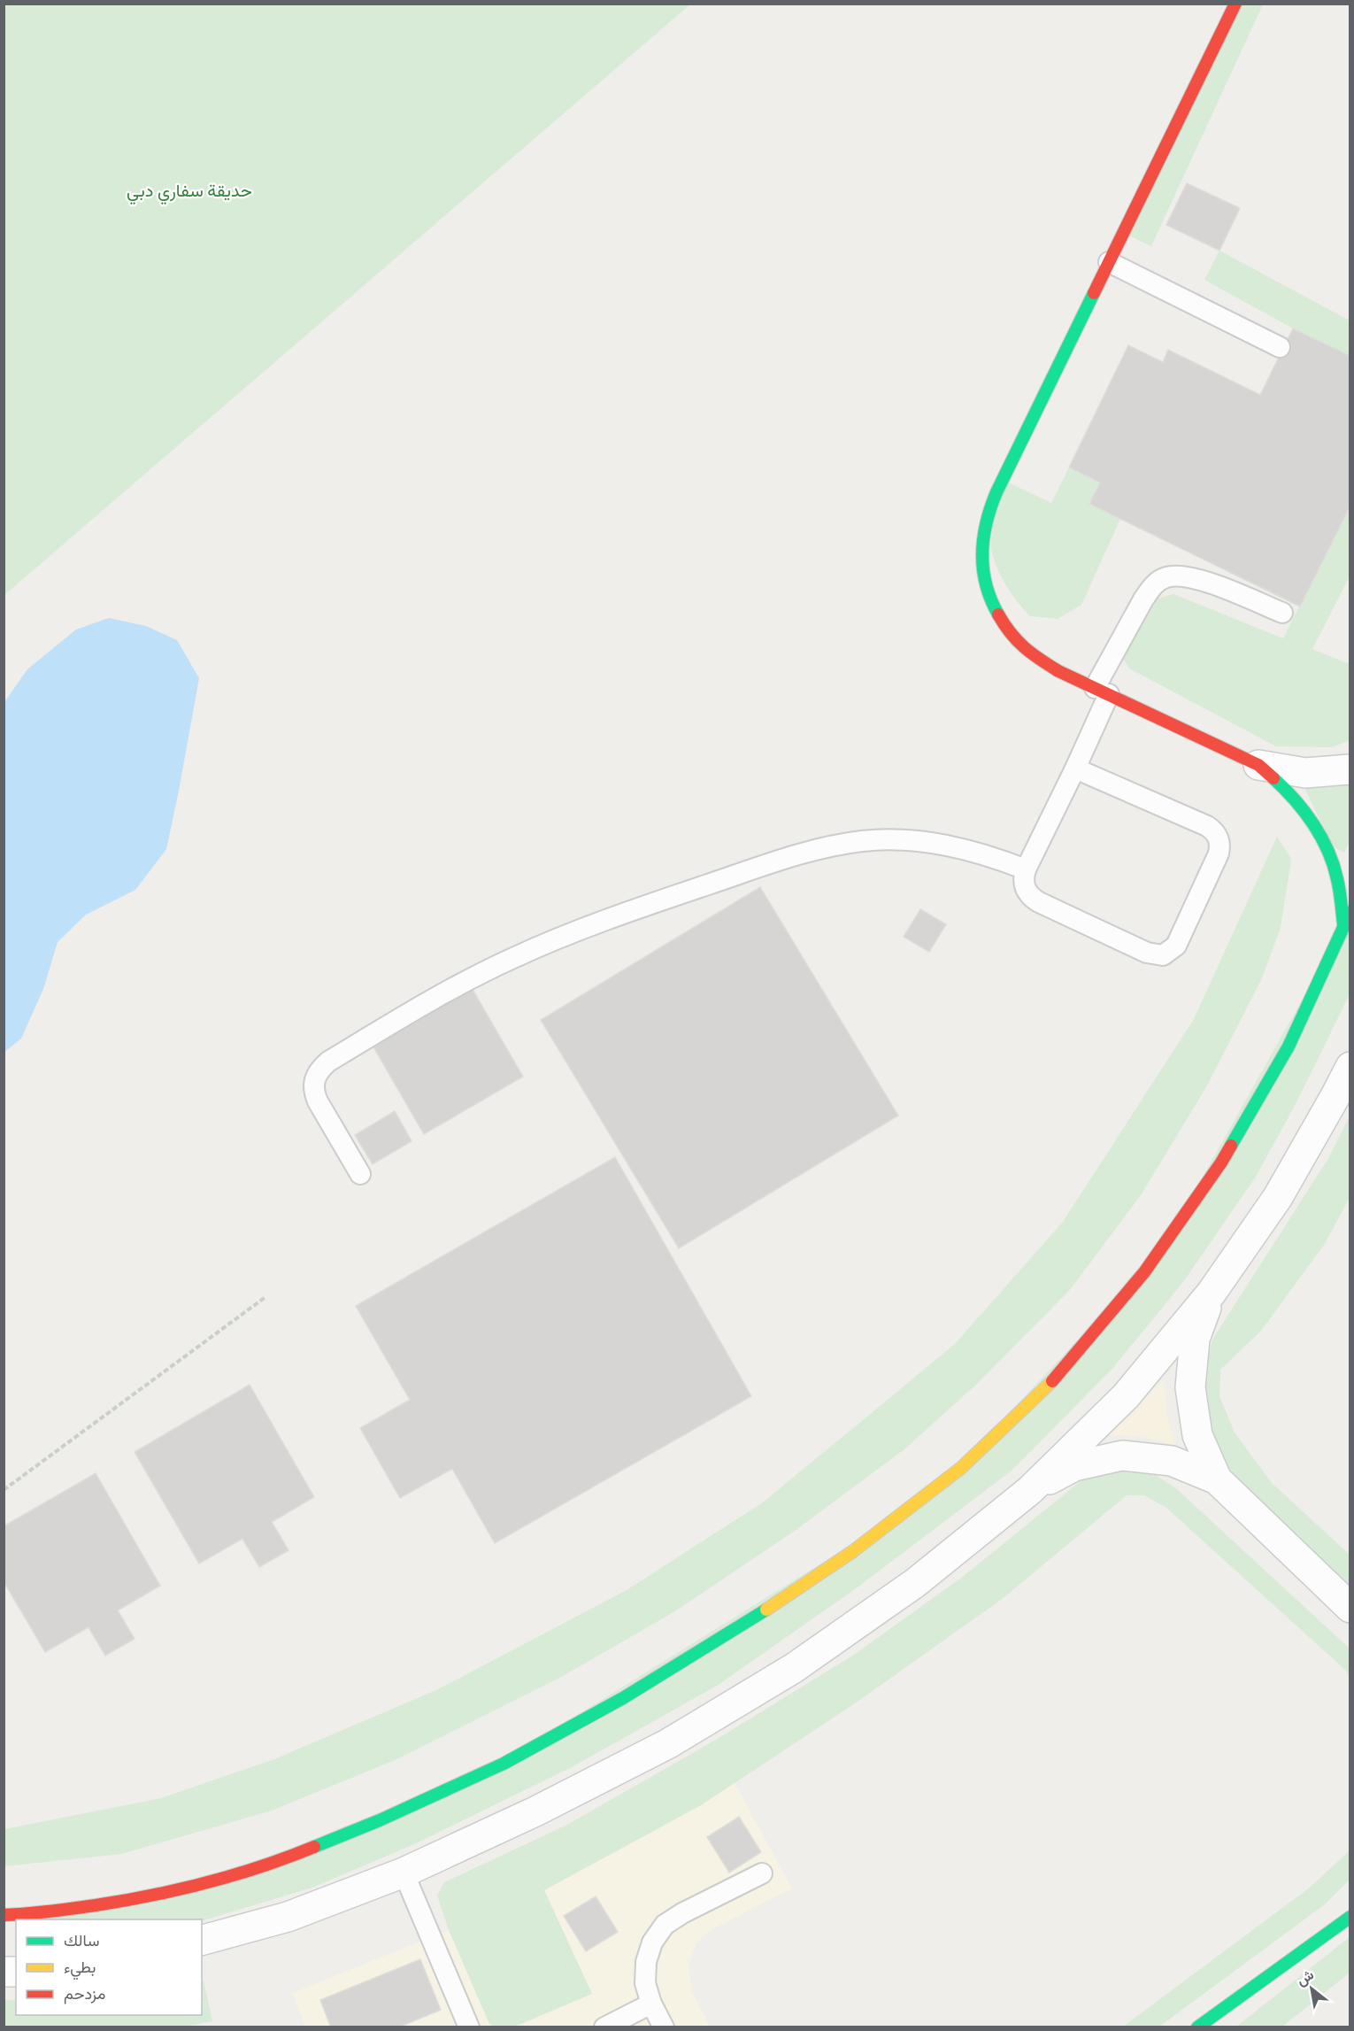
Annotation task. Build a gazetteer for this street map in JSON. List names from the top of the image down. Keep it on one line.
{"parks":["حديقة سفاري دبي"],"legend":["سالك","بطيء","مزدحم"],"north":"top left"}
